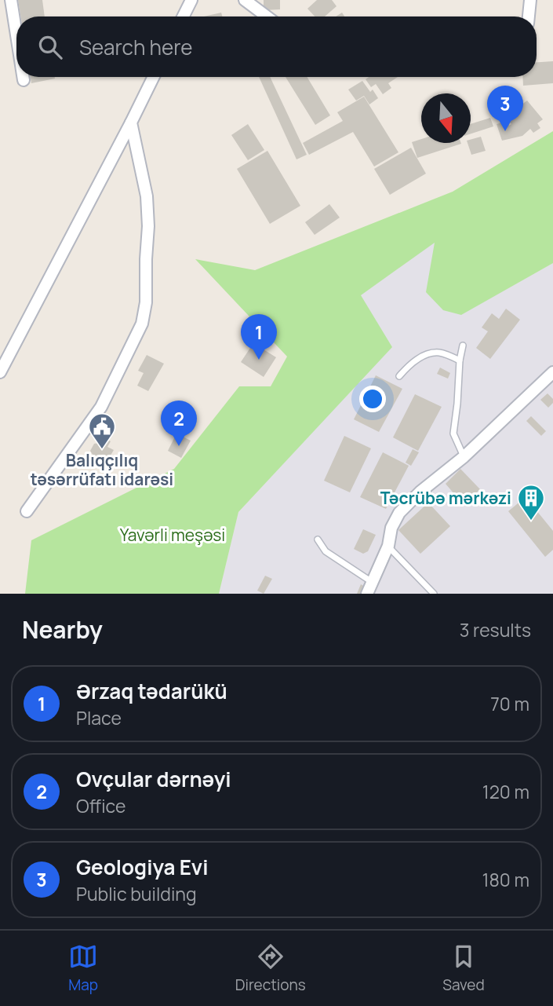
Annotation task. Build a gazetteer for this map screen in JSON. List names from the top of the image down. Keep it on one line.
{"parks":["Yavərli meşəsi"],"places":{"public building":["Balıqçılıq təsərrüfatı idarəsi"],"building":["Təcrübə mərkəzi"]},"north":"bottom","page":{"search":"Search here","pins":["3","1","2"],"heading":["Nearby","3 results"],"list":[{"mark":"1","name":"Ərzaq tədarükü","note":"Place","value":"70 m"},{"mark":"2","name":"Ovçular dərnəyi","note":"Office","value":"120 m"},{"mark":"3","name":"Geologiya Evi","note":"Public building","value":"180 m"}],"nav":["Map","Directions","Saved"]}}
